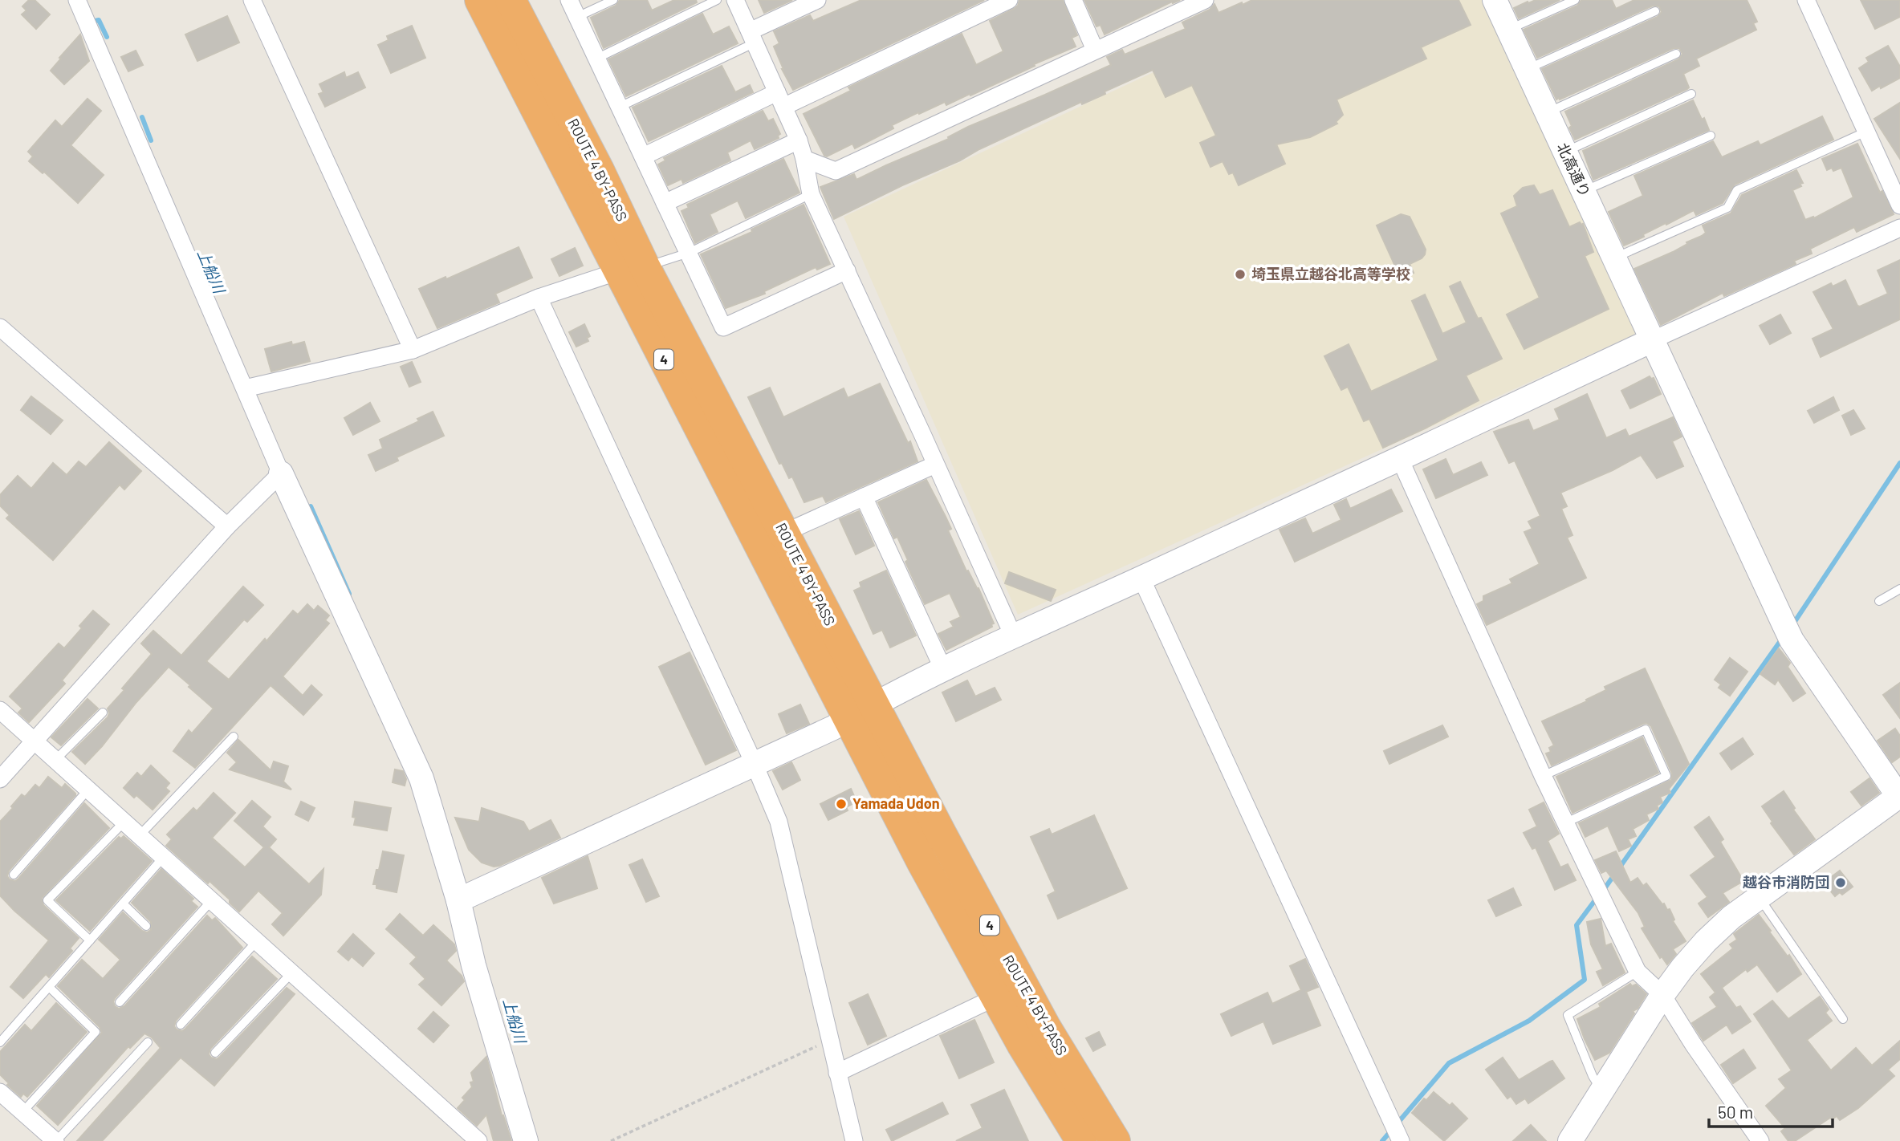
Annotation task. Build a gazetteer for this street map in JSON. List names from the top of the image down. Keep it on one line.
{"streets":{"highway":["ROUTE 4 BY-PASS","4"],"street":["北高通り"]},"water":["上船川"],"places":["埼玉県立越谷北高等学校","Yamada Udon","越谷市消防団"],"scale_bar":"50 m"}
